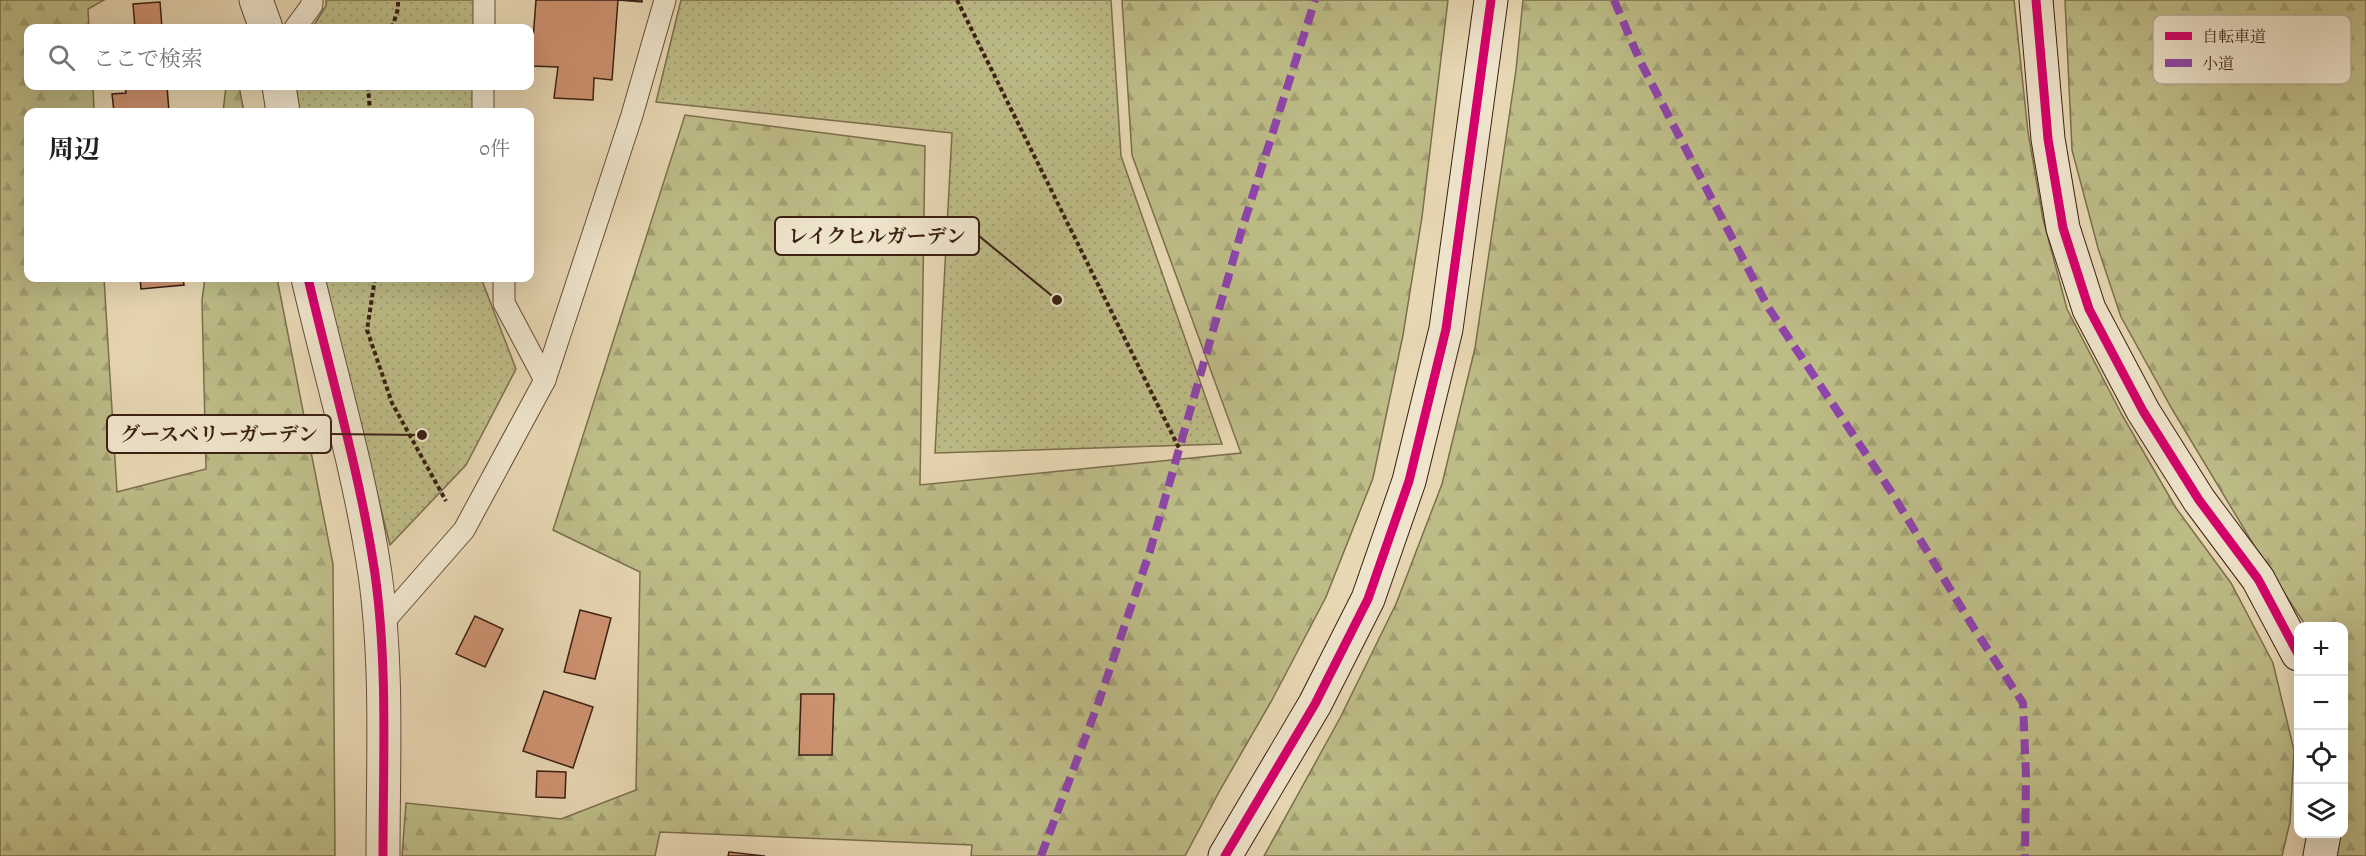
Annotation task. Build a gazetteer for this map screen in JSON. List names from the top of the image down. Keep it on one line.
{"places":["レイクヒルガーデン","グースベリーガーデン"],"legend":["自転車道","小道"],"page":{"search":"ここで検索","heading":["周辺","0件"],"map_buttons":["+","−"]}}
